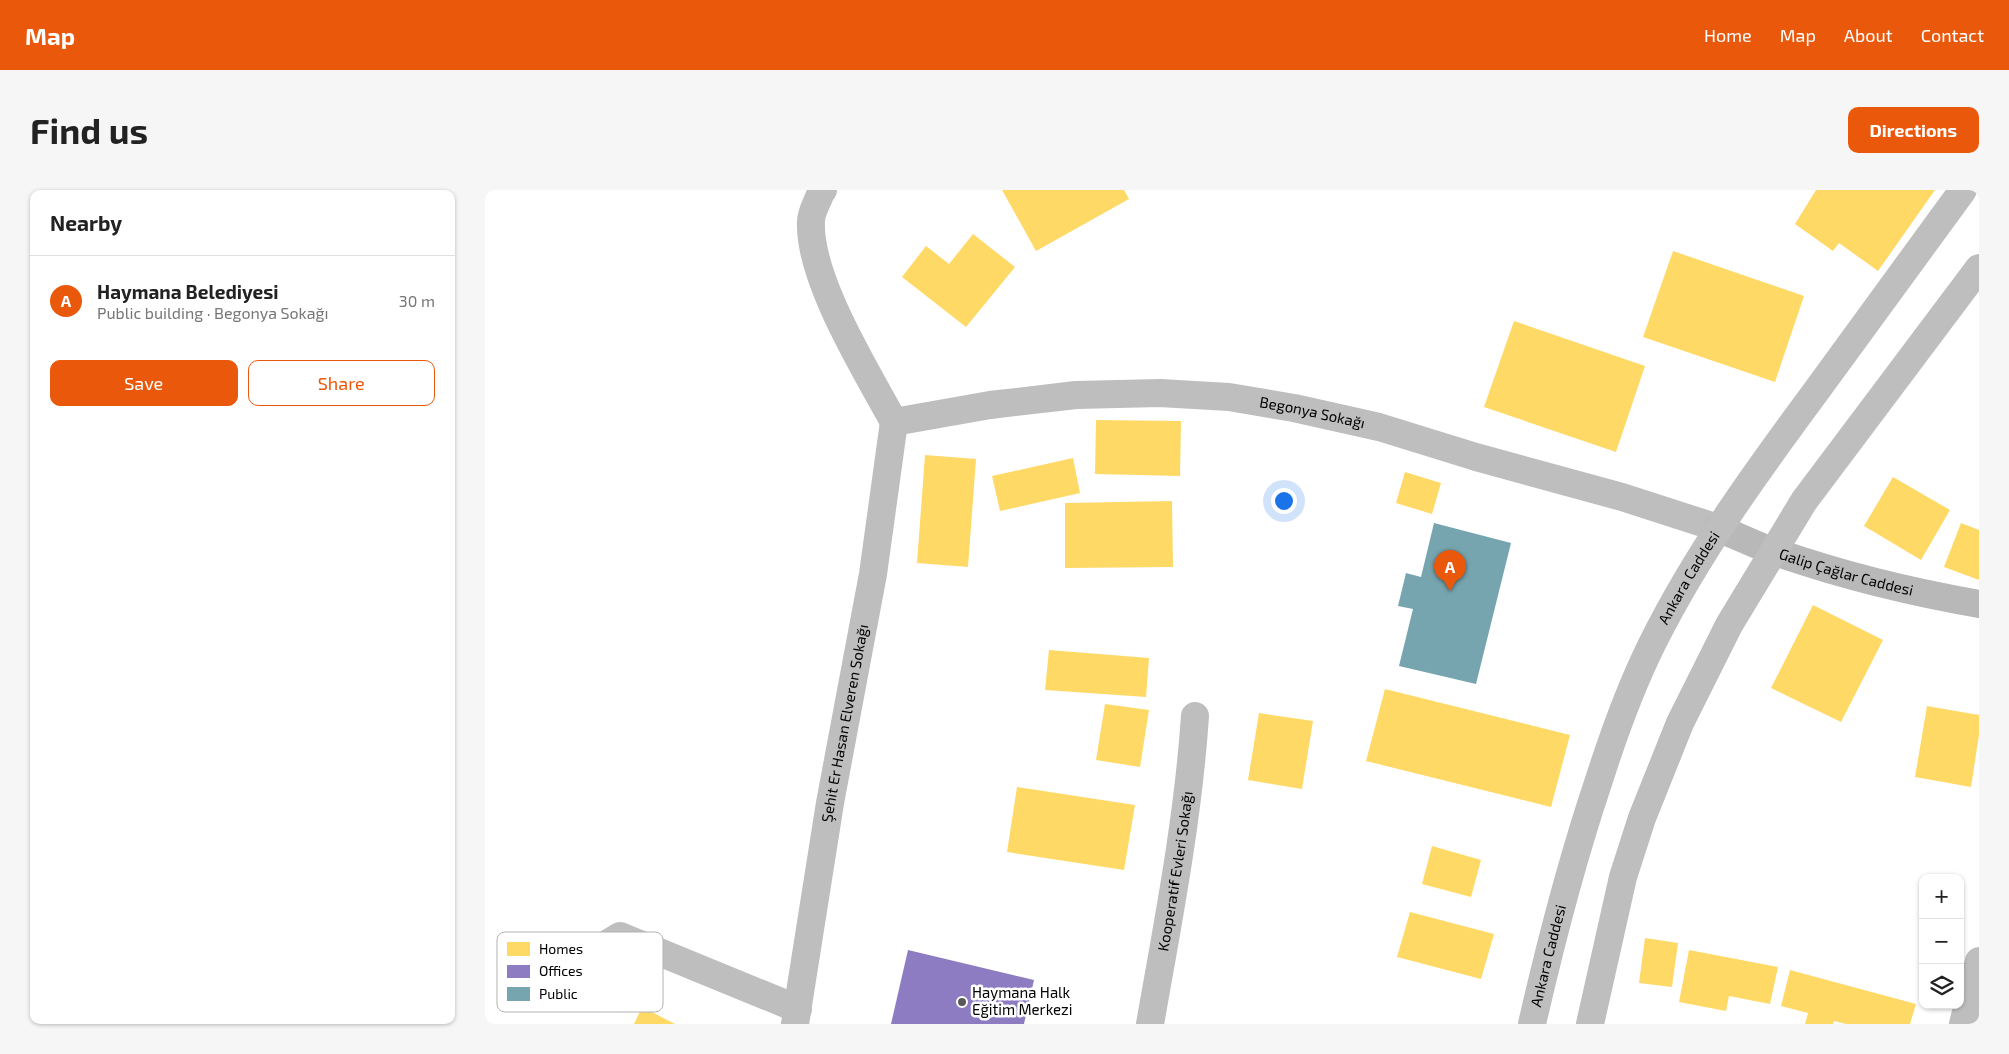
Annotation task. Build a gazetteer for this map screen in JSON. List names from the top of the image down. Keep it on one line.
{"streets":{"street":["Begonya Sokağı","Galip Çağlar Caddesi","Ankara Caddesi","Şehit Er Hasan Elveren Sokağı","Kooperatif Evleri Sokağı"]},"crossings":[["Begonya Sokağı","Galip Çağlar Caddesi"],["Begonya Sokağı","Ankara Caddesi"],["Begonya Sokağı","Şehit Er Hasan Elveren Sokağı"],["Galip Çağlar Caddesi","Ankara Caddesi"]],"places":["Haymana Halk Eğitim Merkezi"],"legend":["Homes","Offices","Public"],"page":{"header":"Map","nav":["Home","Map","About","Contact"],"buttons":["Directions",["Save","Share"]],"title":"Find us","heading":"Nearby","list":[{"mark":"A","name":"Haymana Belediyesi","note":"Public building · Begonya Sokağı","value":"30 m"}],"pins":"A","map_buttons":["+","−"]}}
